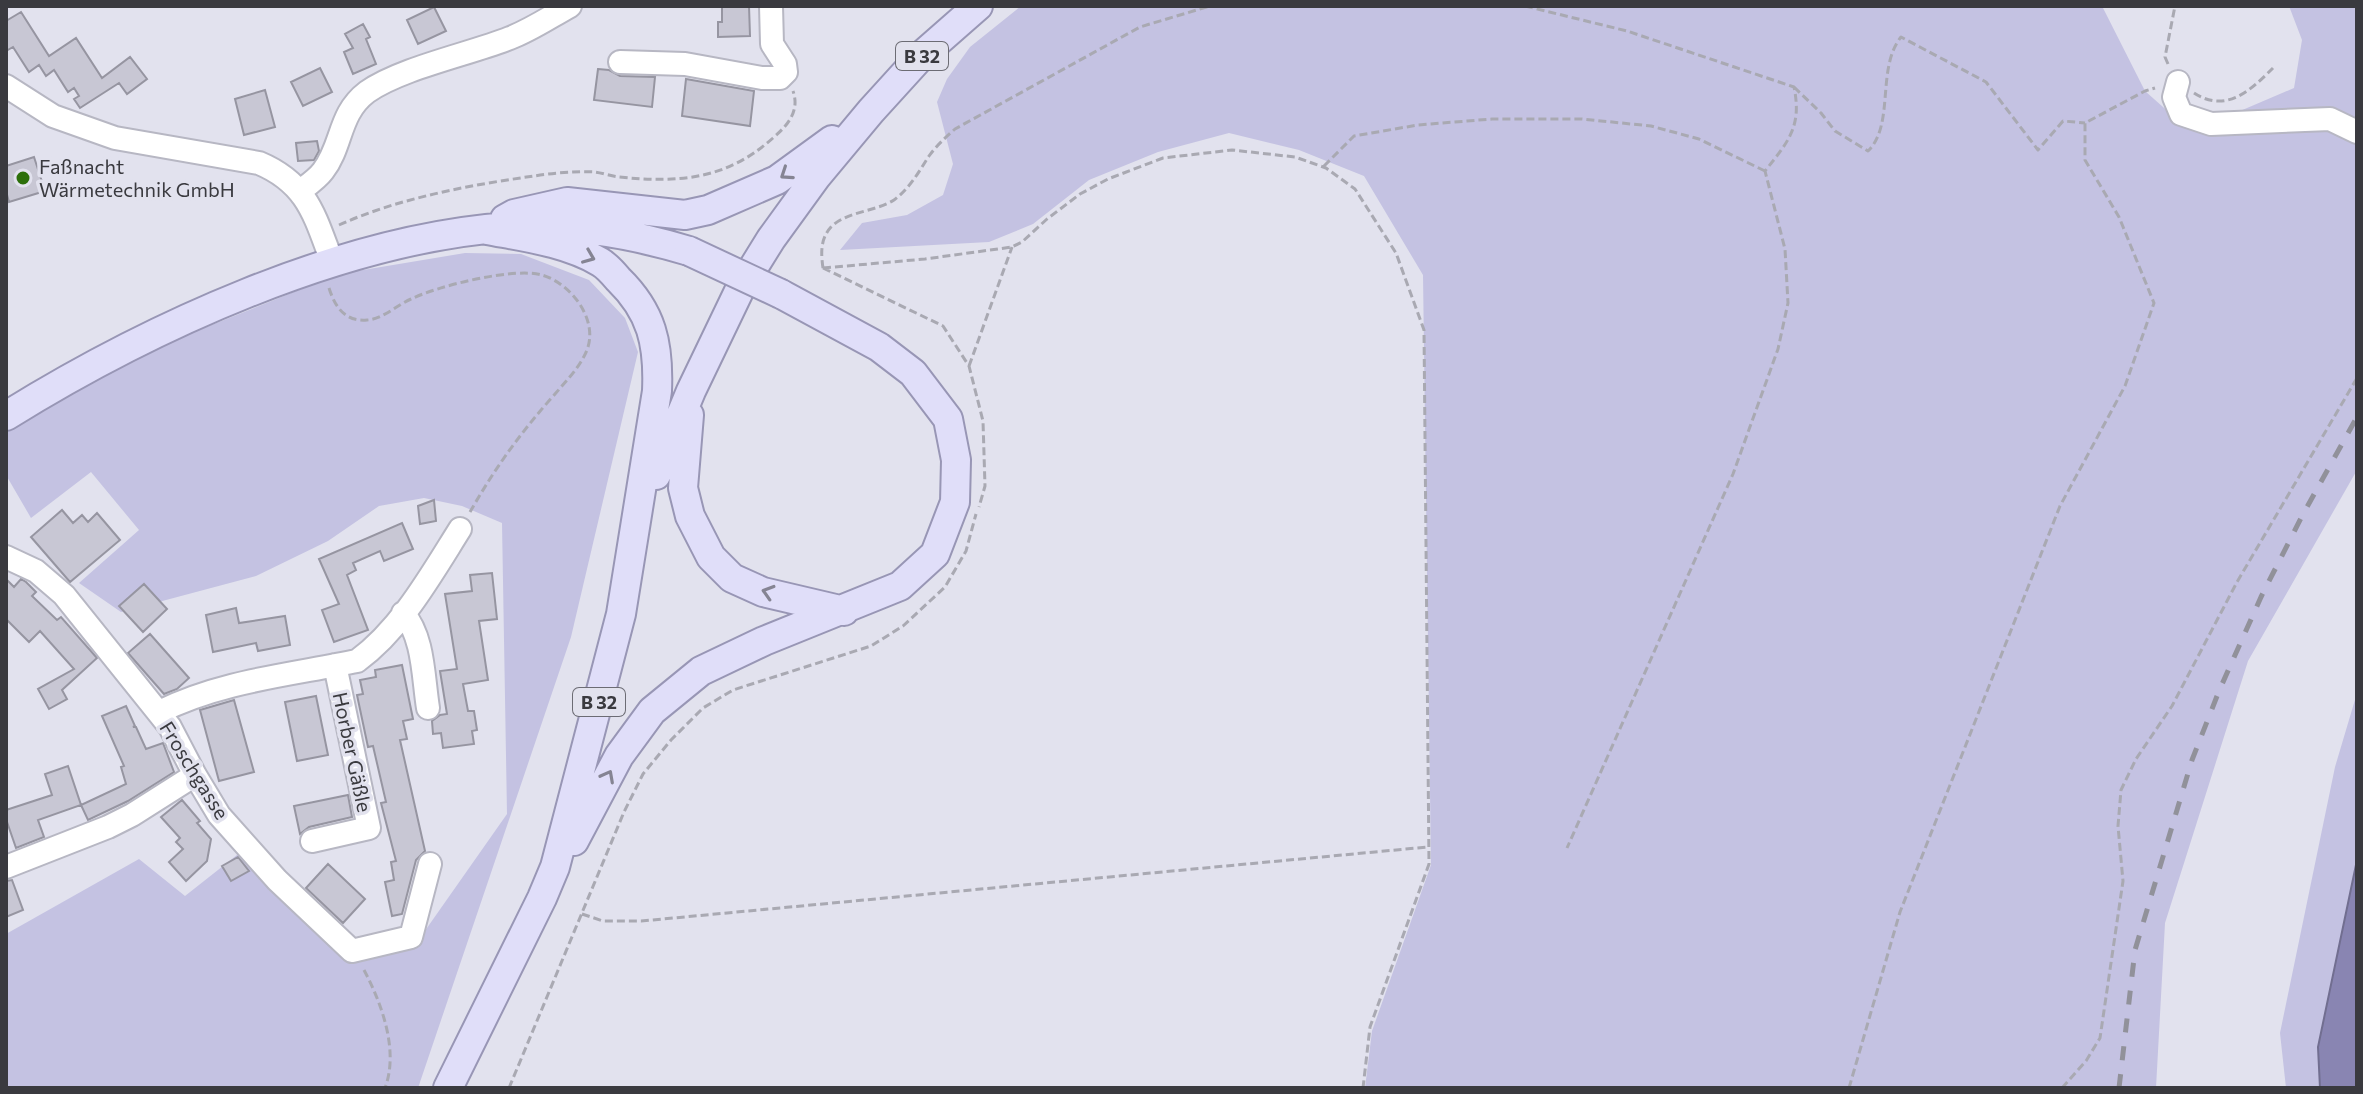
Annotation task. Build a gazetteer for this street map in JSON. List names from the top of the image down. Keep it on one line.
{"streets":{"main road":["B 32"],"street":["Horber Gäßle","Froschgasse"]},"crossings":[["Horber Gäßle","Froschgasse"]],"places":["Faßnacht Wärmetechnik GmbH"]}
